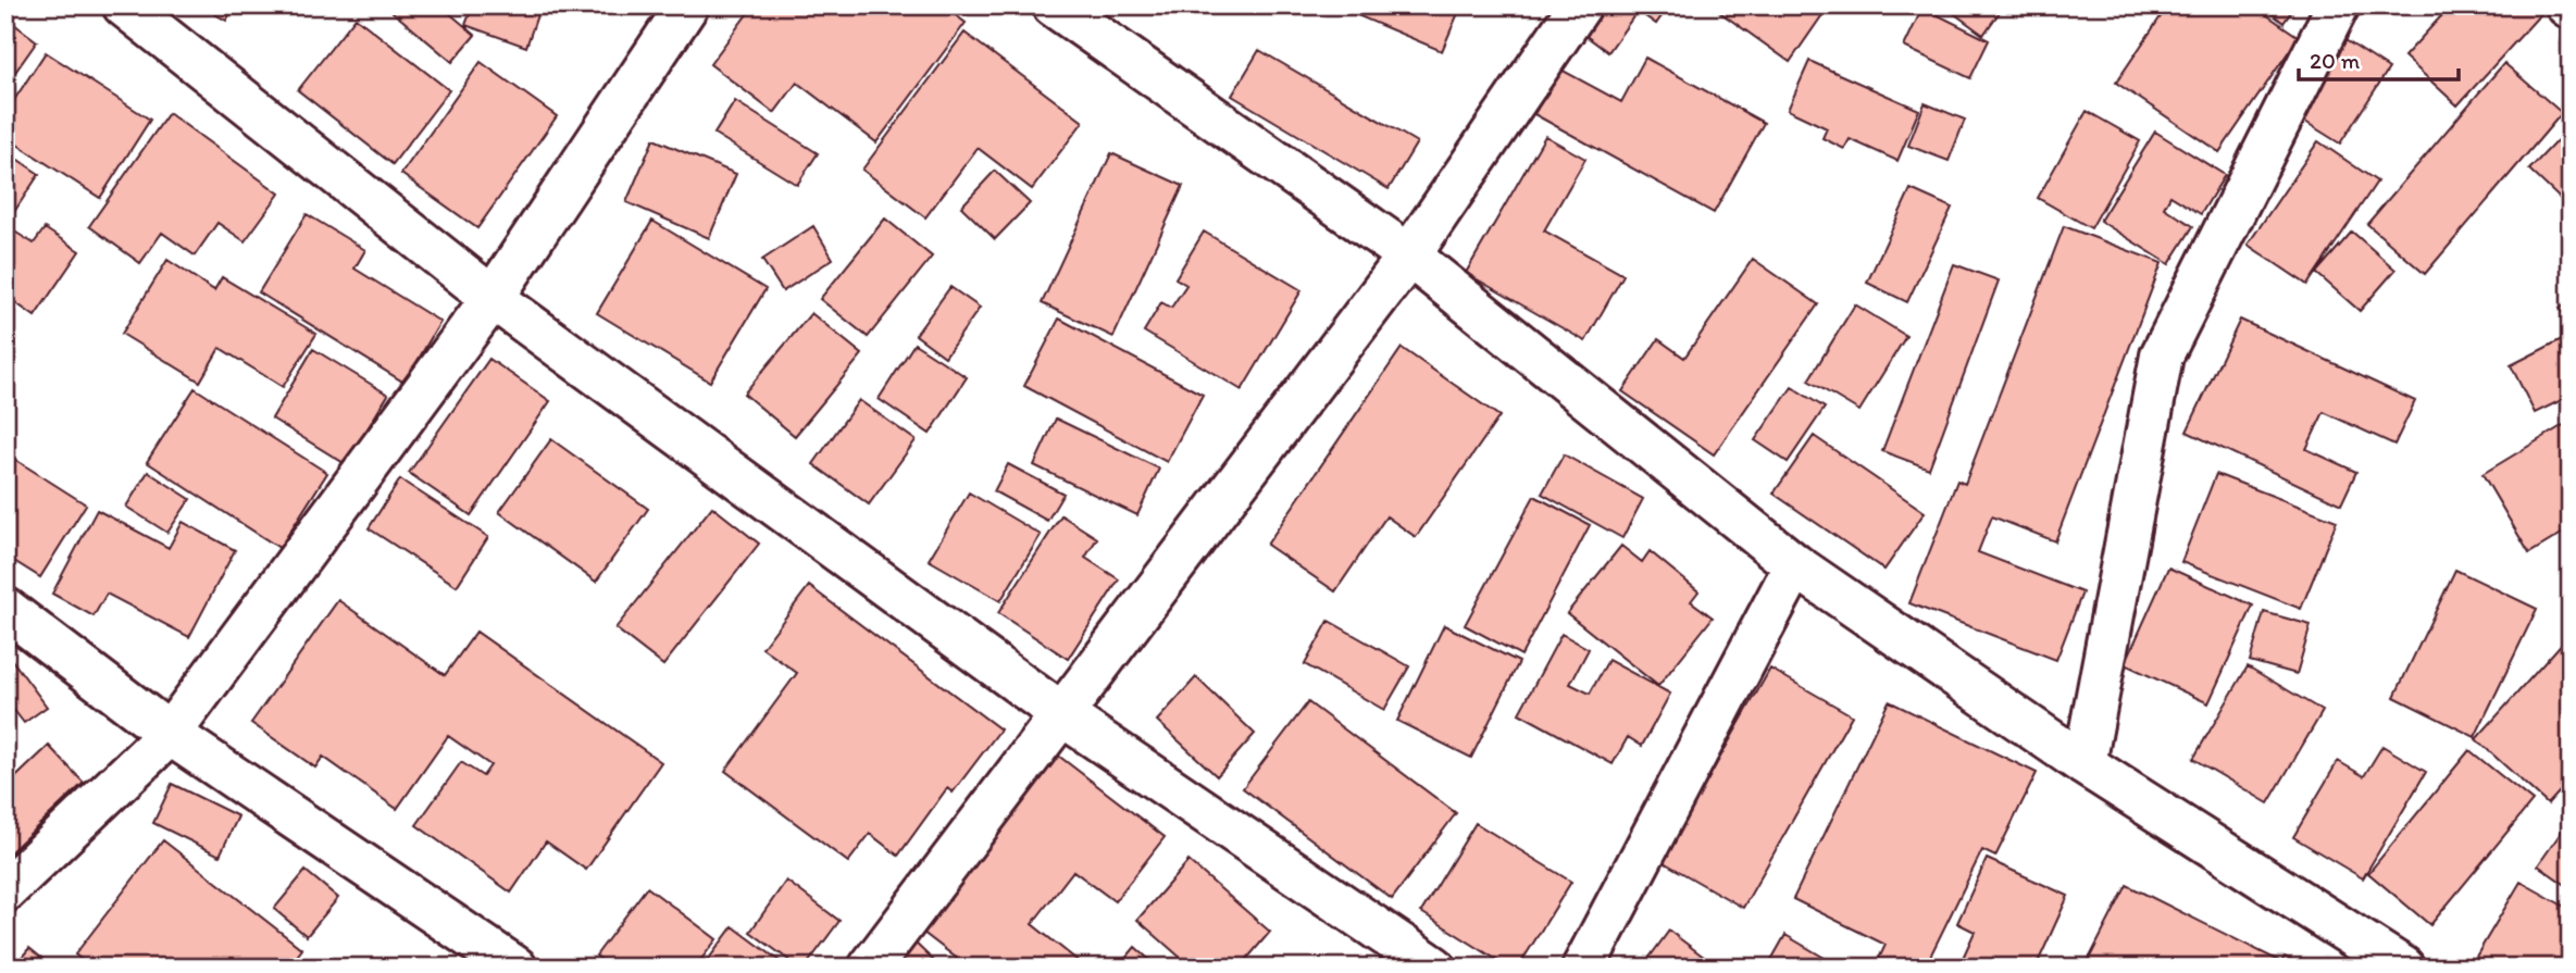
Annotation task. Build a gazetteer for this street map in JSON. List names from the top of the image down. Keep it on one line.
{"scale_bar":"20 m"}
